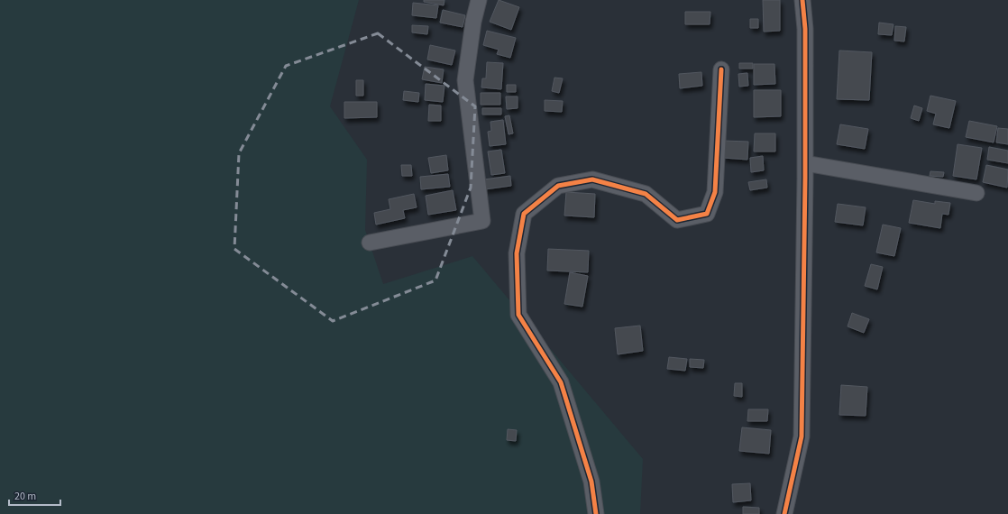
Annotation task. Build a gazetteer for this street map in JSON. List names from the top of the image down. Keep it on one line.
{"scale_bar":"20 m"}
